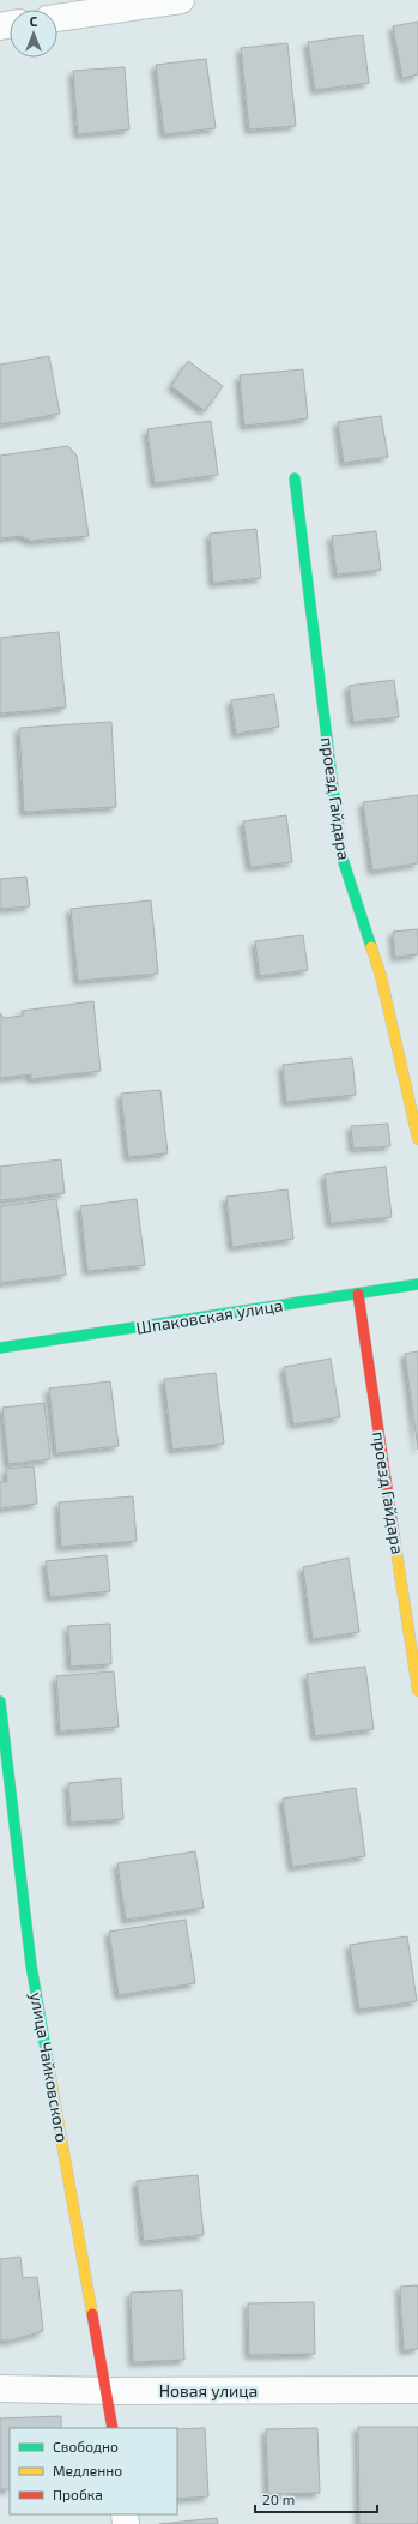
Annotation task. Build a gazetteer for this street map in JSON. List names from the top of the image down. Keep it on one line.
{"streets":{"street":["проезд Гайдара","Шпаковская улица","улица Чайковского","Новая улица"]},"crossings":[["проезд Гайдара","Шпаковская улица"],["улица Чайковского","Новая улица"]],"legend":["Свободно","Медленно","Пробка"],"scale_bar":"20 m","north":"top"}
